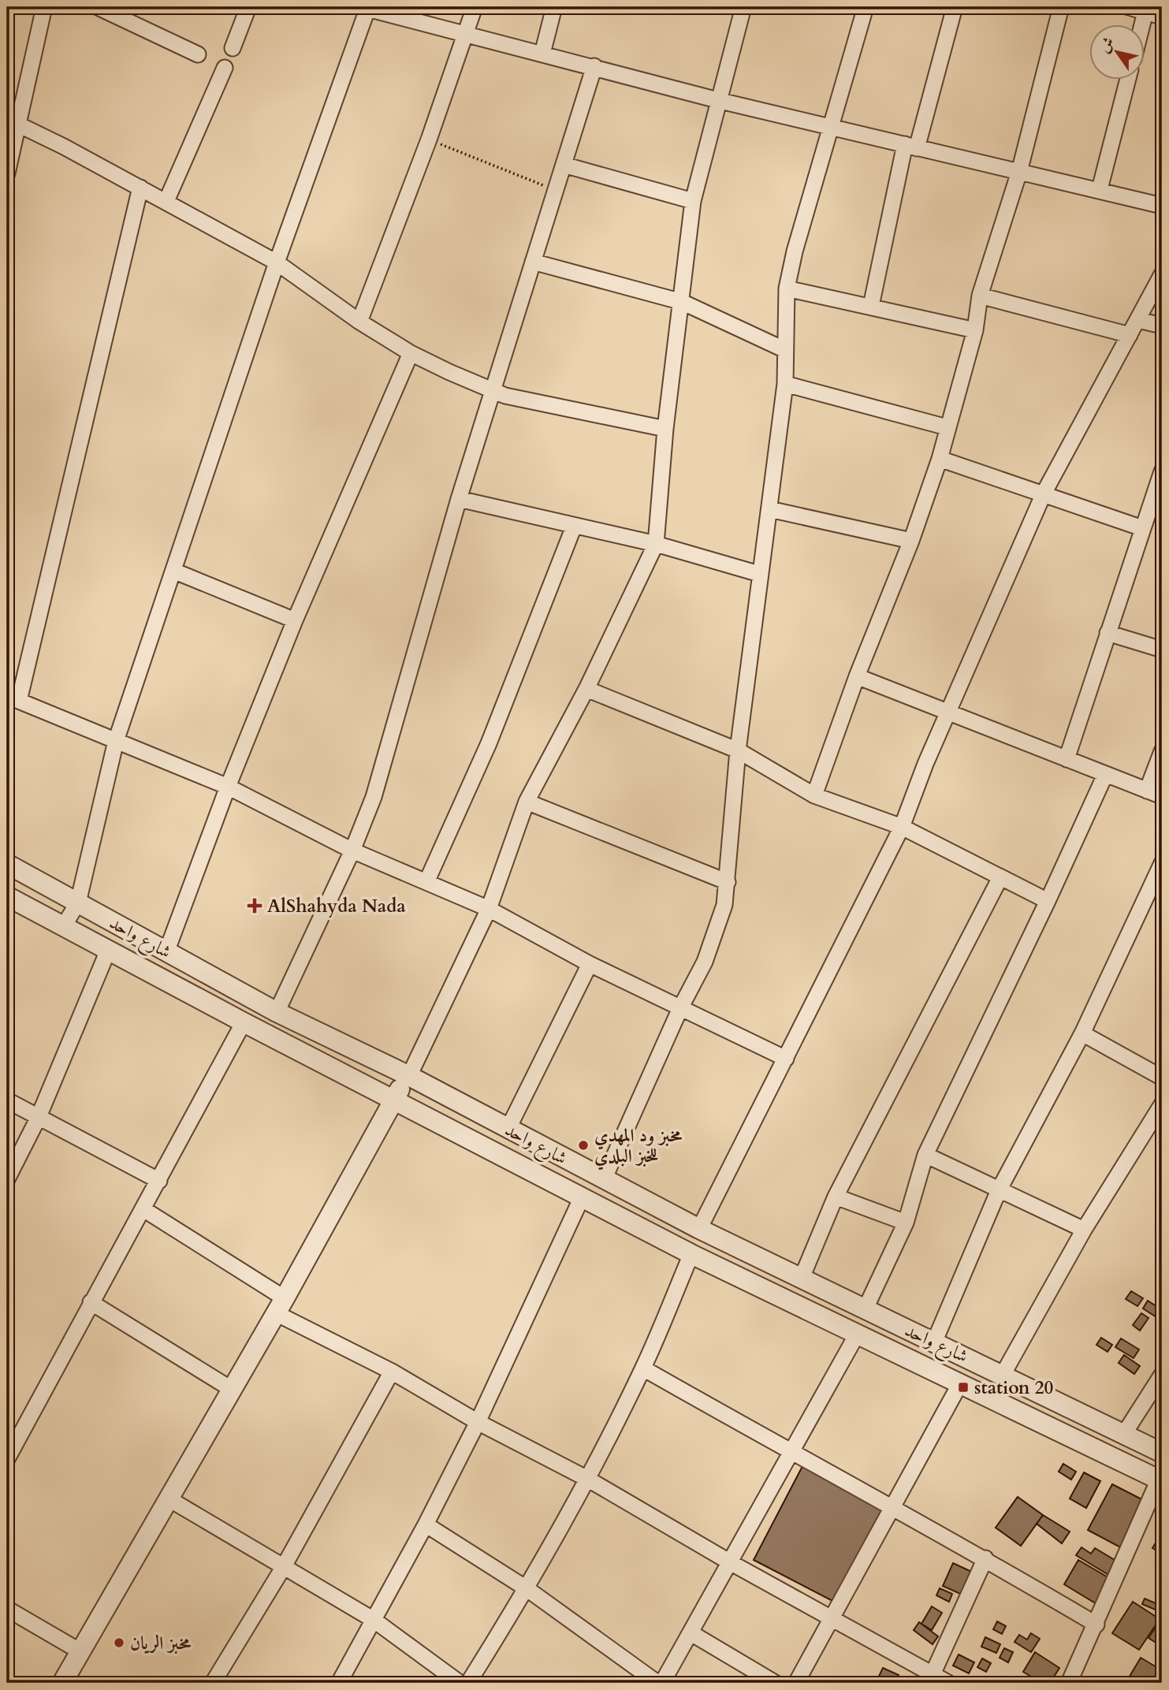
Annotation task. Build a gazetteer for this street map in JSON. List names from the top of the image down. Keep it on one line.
{"streets":{"street":["شارع واحد"]},"places":{"health":["AlShahyda Nada"],"other":["مخبز ود المهدي للخبز البلدي","مخبز الريان"],"transit":["station 20"]},"north":"top left"}
